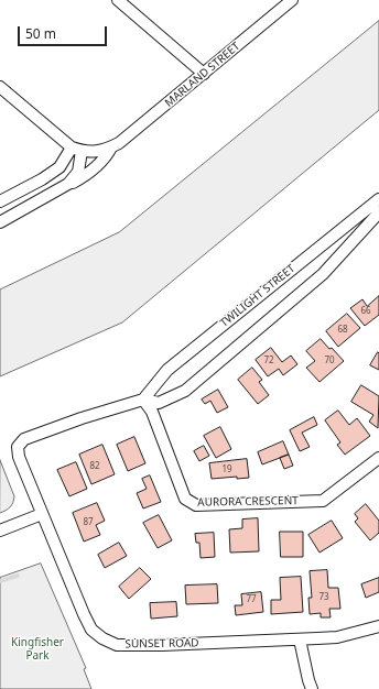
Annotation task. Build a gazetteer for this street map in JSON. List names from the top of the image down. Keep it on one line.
{"streets":{"street":["MARLAND STREET","TWILIGHT STREET","AURORA CRESCENT","SUNSET ROAD"]},"crossings":[["TWILIGHT STREET","AURORA CRESCENT"]],"parks":["Kingfisher Park"],"house_numbers":["66","68","72","70","82","19","87","73","77"],"scale_bar":"50 m"}
